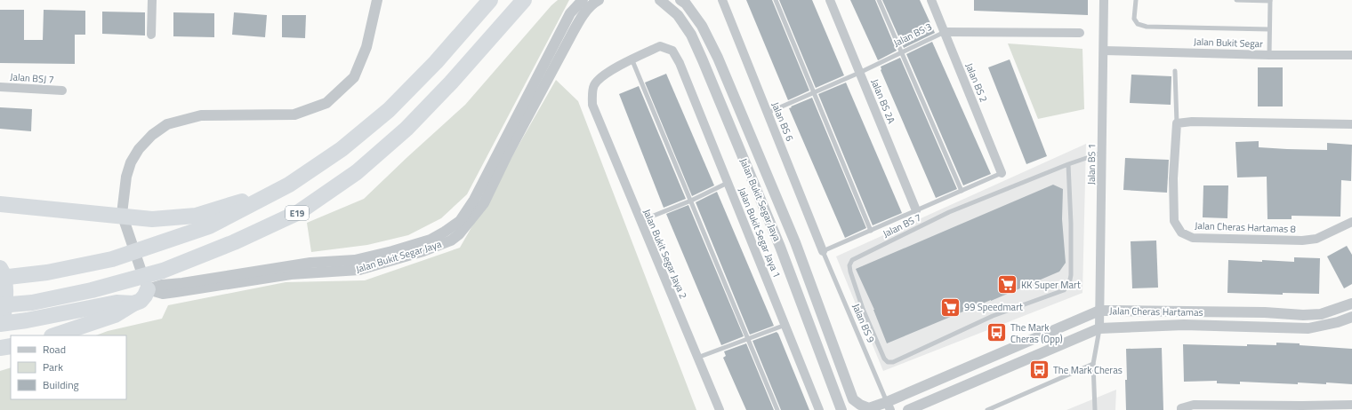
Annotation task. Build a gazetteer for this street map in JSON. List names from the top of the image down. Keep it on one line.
{"streets":{"highway":["E19"],"street":["Jalan BS 3","Jalan Bukit Segar","Jalan BSJ 7","Jalan BS 2","Jalan BS 2A","Jalan BS 6","Jalan BS 1","Jalan Bukit Segar Jaya","Jalan Cheras Hartamas 8","Jalan Bukit Segar Jaya 1","Jalan Bukit Segar Jaya 2","Jalan Cheras Hartamas"],"lane":["Jalan BS 7","Jalan BS 9"]},"crossings":[["Jalan BS 3","Jalan BS 2"],["Jalan BS 3","Jalan BS 2A"],["Jalan BS 3","Jalan BS 6"],["Jalan Bukit Segar","Jalan BS 1"],["Jalan BS 6","Jalan BS 9"],["Jalan BS 1","Jalan Cheras Hartamas"],["Jalan Bukit Segar Jaya","Jalan Cheras Hartamas"],["Jalan Bukit Segar Jaya 1","Jalan Bukit Segar Jaya 2"],["Jalan Cheras Hartamas","Jalan BS 9"]],"places":{"supermarket":["KK Super Mart","99 Speedmart"],"bus stop":["The Mark Cheras (Opp)","The Mark Cheras"]},"legend":["Road","Park","Building"]}
